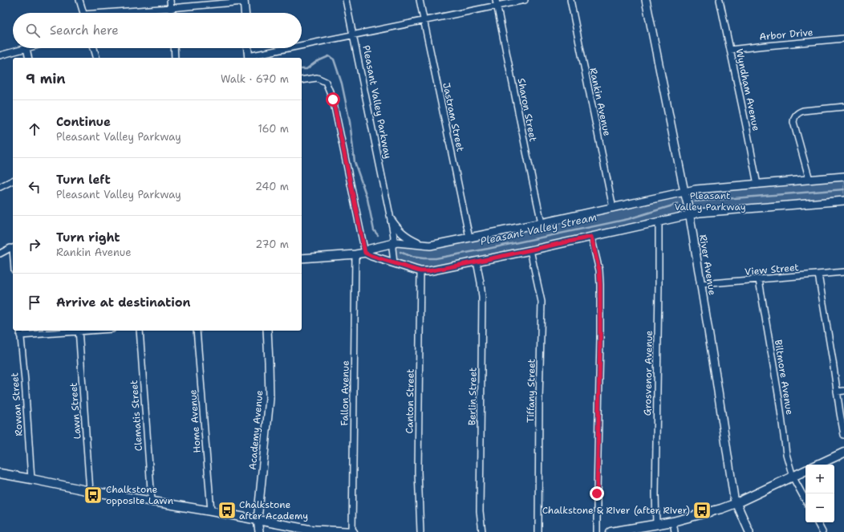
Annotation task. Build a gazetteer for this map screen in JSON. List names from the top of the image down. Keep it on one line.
{"streets":{"street":["Arbor Drive","Wyndham Avenue","Pleasant Valley Parkway","Rankin Avenue","Sharon Street","Jastram Street","River Avenue","View Street","Grosvenor Avenue","Biltmore Avenue","Tiffany Street","Fallon Avenue","Berlin Street","Canton Street","Rowan Street","Lawn Street","Clematis Street","Home Avenue","Academy Avenue"]},"crossings":[["Arbor Drive","Wyndham Avenue"],["River Avenue","View Street"],["View Street","Biltmore Avenue"]],"water":["Pleasant Valley Stream"],"parks":["Pleasant Valley Parkway"],"places":{"bus stop":["Chalkstone opposite Lawn","Chalkstone after Academy","Chalkstone & River (after River)"]},"page":{"search":"Search here","heading":["9 min","Walk · 670 m"],"list":[["Continue","Pleasant Valley Parkway","160 m"],["Turn left","Pleasant Valley Parkway","240 m"],["Turn right","Rankin Avenue","270 m"],"Arrive at destination"],"map_buttons":["+","−"]}}
